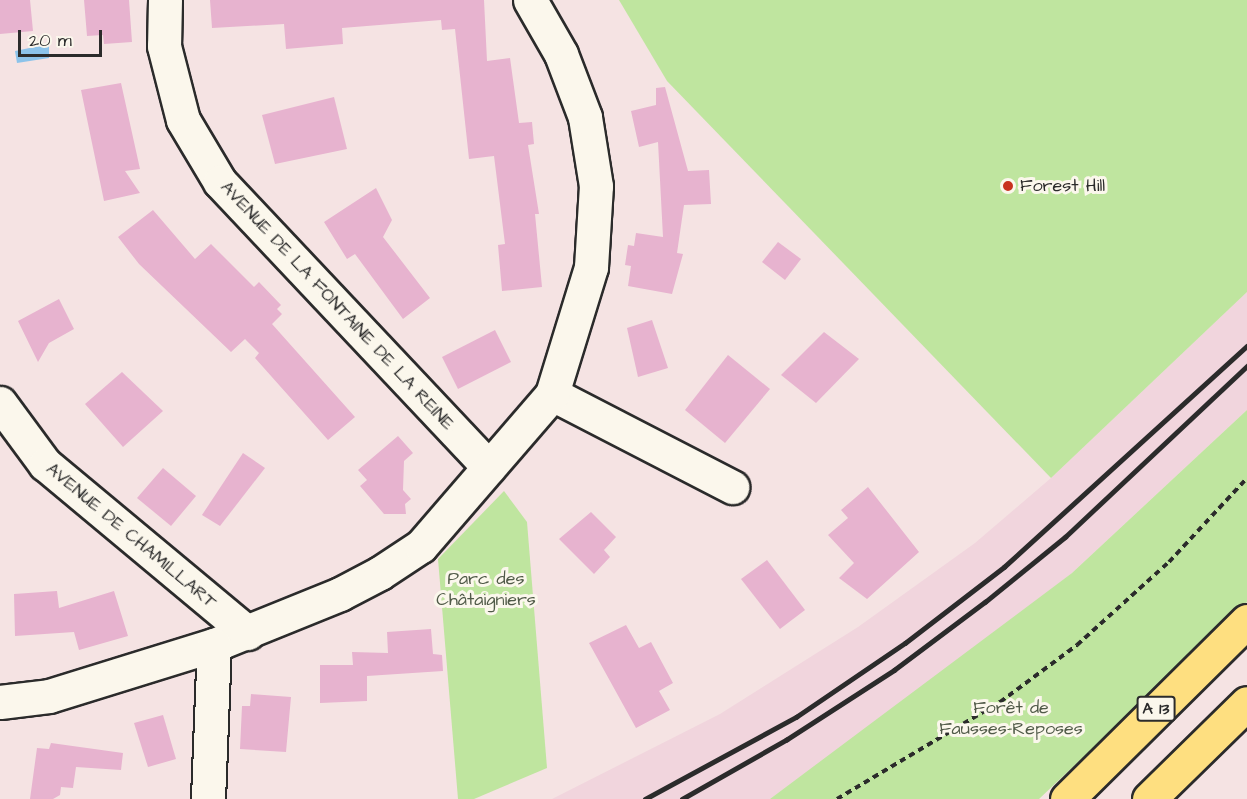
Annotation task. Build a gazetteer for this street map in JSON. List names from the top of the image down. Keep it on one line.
{"streets":{"highway":["A 13"],"street":["AVENUE DE LA FONTAINE DE LA REINE","AVENUE DE CHAMILLART"]},"parks":["Parc des Châtaigniers","Forêt de Fausses-Reposes"],"places":["Forest Hill"],"scale_bar":"20 m"}
